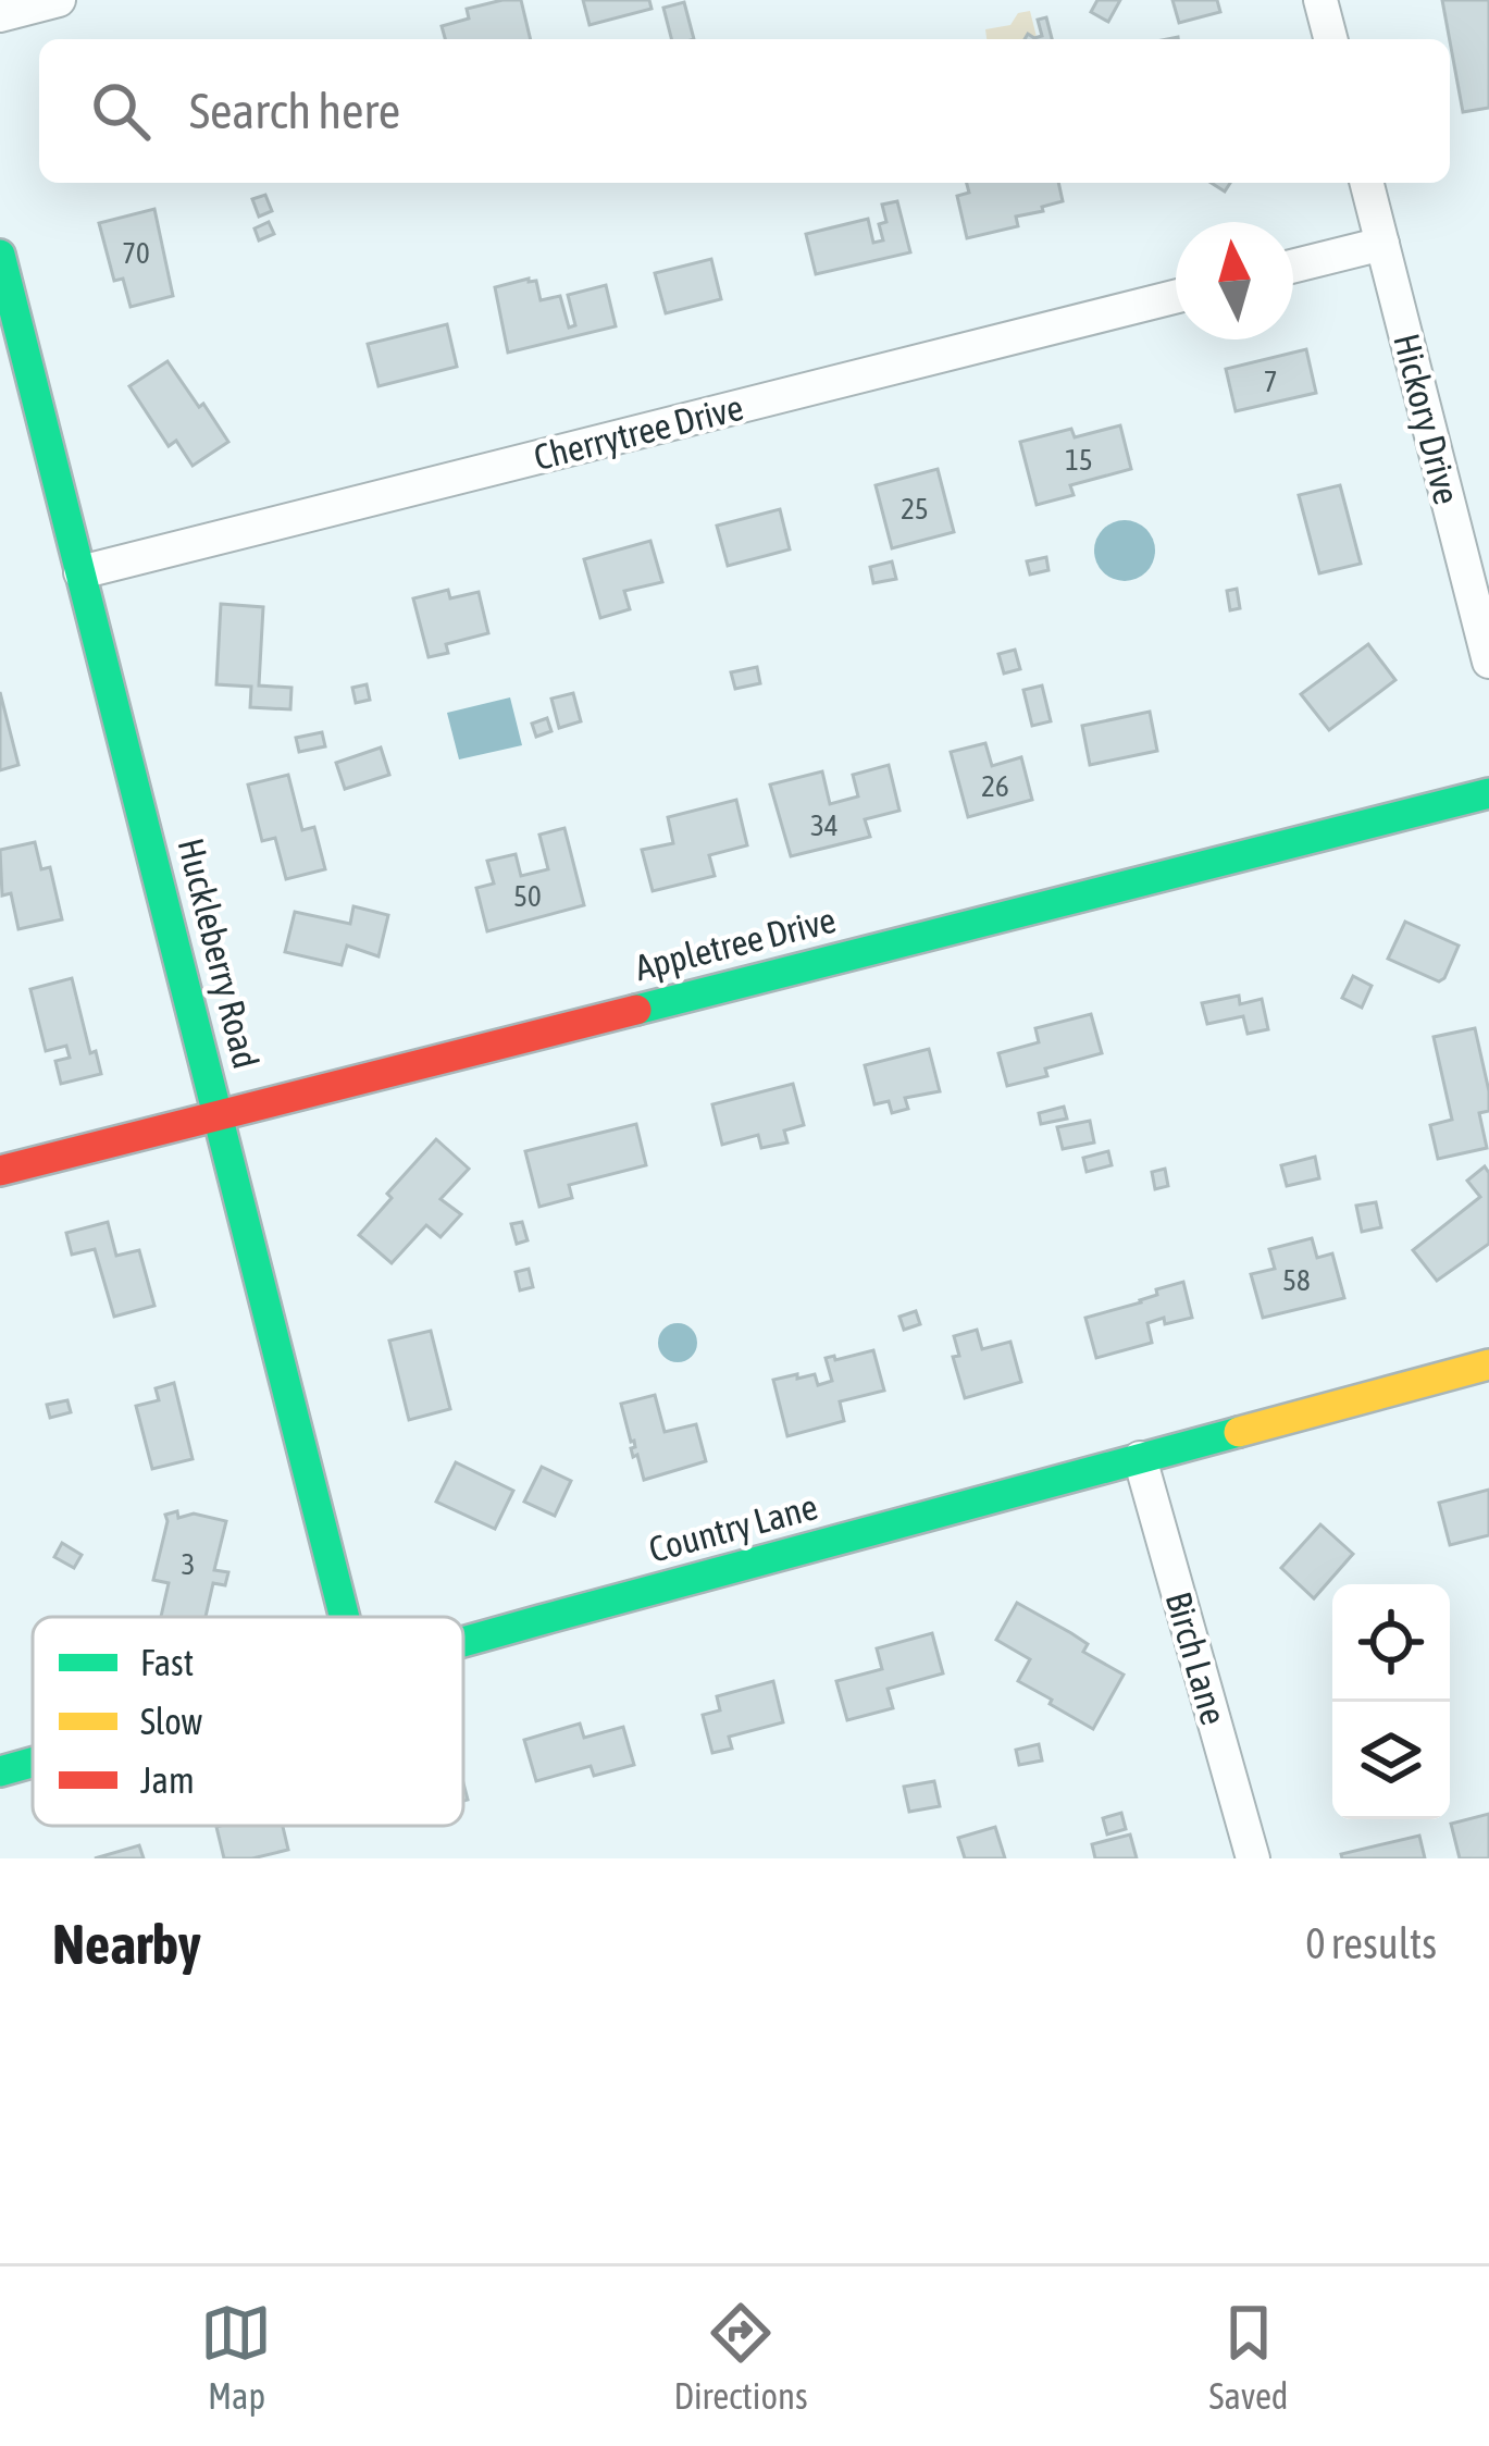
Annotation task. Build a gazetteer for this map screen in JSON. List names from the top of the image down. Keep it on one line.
{"streets":{"street":["Hickory Drive","Cherrytree Drive","Appletree Drive","Huckleberry Road","Country Lane","Birch Lane"]},"crossings":[["Cherrytree Drive","Huckleberry Road"],["Appletree Drive","Huckleberry Road"],["Country Lane","Birch Lane"]],"house_numbers":["70","7","15","25","26","34","50","58","3"],"legend":["Fast","Slow","Jam"],"north":"top","page":{"search":"Search here","heading":["Nearby","0 results"],"nav":["Map","Directions","Saved"]}}
